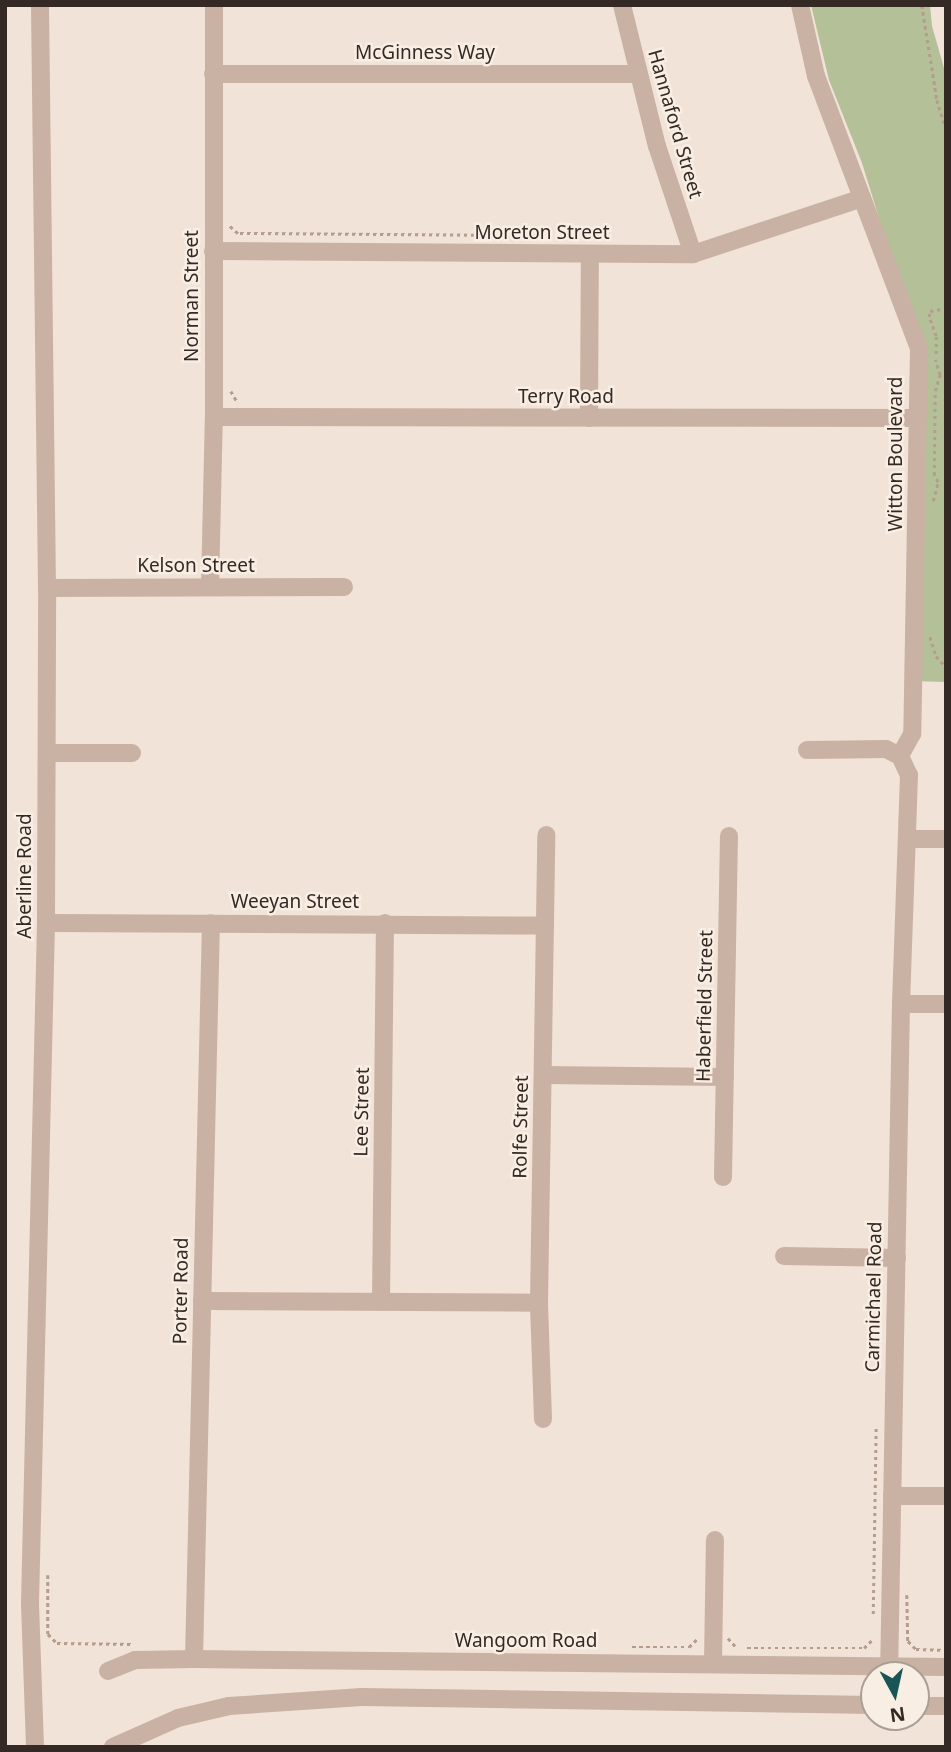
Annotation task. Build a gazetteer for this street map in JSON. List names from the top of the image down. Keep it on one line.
{"streets":{"street":["McGinness Way","Hannaford Street","Moreton Street","Norman Street","Terry Road","Witton Boulevard","Kelson Street","Aberline Road","Weeyan Street","Haberfield Street","Lee Street","Rolfe Street","Porter Road","Carmichael Road","Wangoom Road"]},"crossings":[["McGinness Way","Hannaford Street"],["McGinness Way","Norman Street"],["Hannaford Street","Moreton Street"],["Moreton Street","Norman Street"],["Moreton Street","Witton Boulevard"],["Norman Street","Terry Road"],["Norman Street","Kelson Street"],["Terry Road","Witton Boulevard"],["Kelson Street","Aberline Road"],["Aberline Road","Weeyan Street"],["Weeyan Street","Lee Street"],["Weeyan Street","Rolfe Street"],["Weeyan Street","Porter Road"],["Porter Road","Wangoom Road"]],"north":"bottom"}
